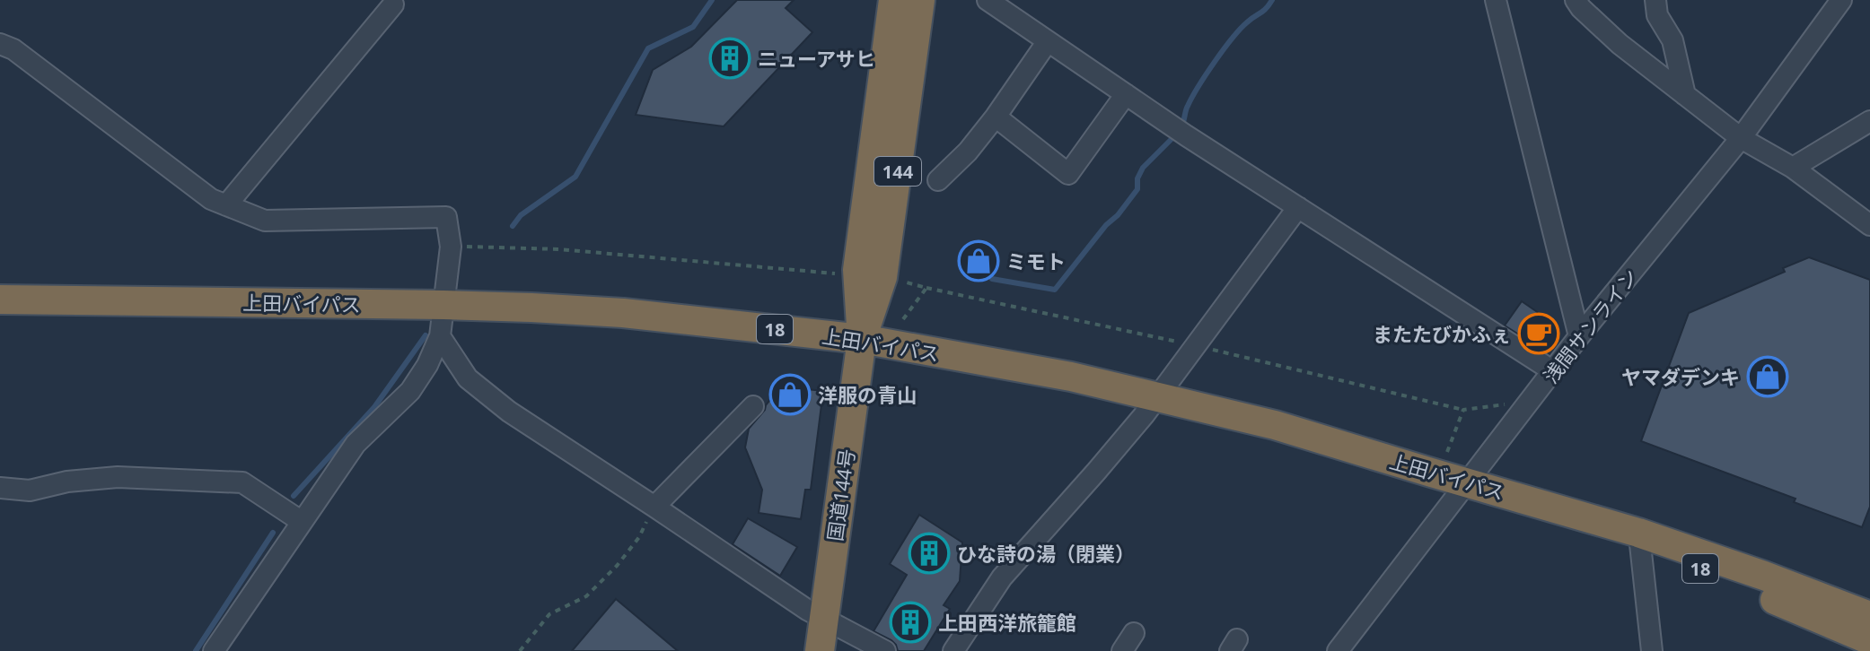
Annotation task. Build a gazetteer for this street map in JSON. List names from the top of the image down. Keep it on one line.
{"streets":{"highway":["144","上田バイパス","18","国道144号"],"street":["浅間サンライン"]},"crossings":[["144","上田バイパス"],["144","国道144号"],["上田バイパス","浅間サンライン"],["上田バイパス","国道144号"]],"places":{"building":["ニューアサヒ","ひな詩の湯（閉業）","上田西洋旅籠館"],"shop":["ミモト","ヤマダデンキ","洋服の青山"],"cafe":["またたびかふぇ"]}}
